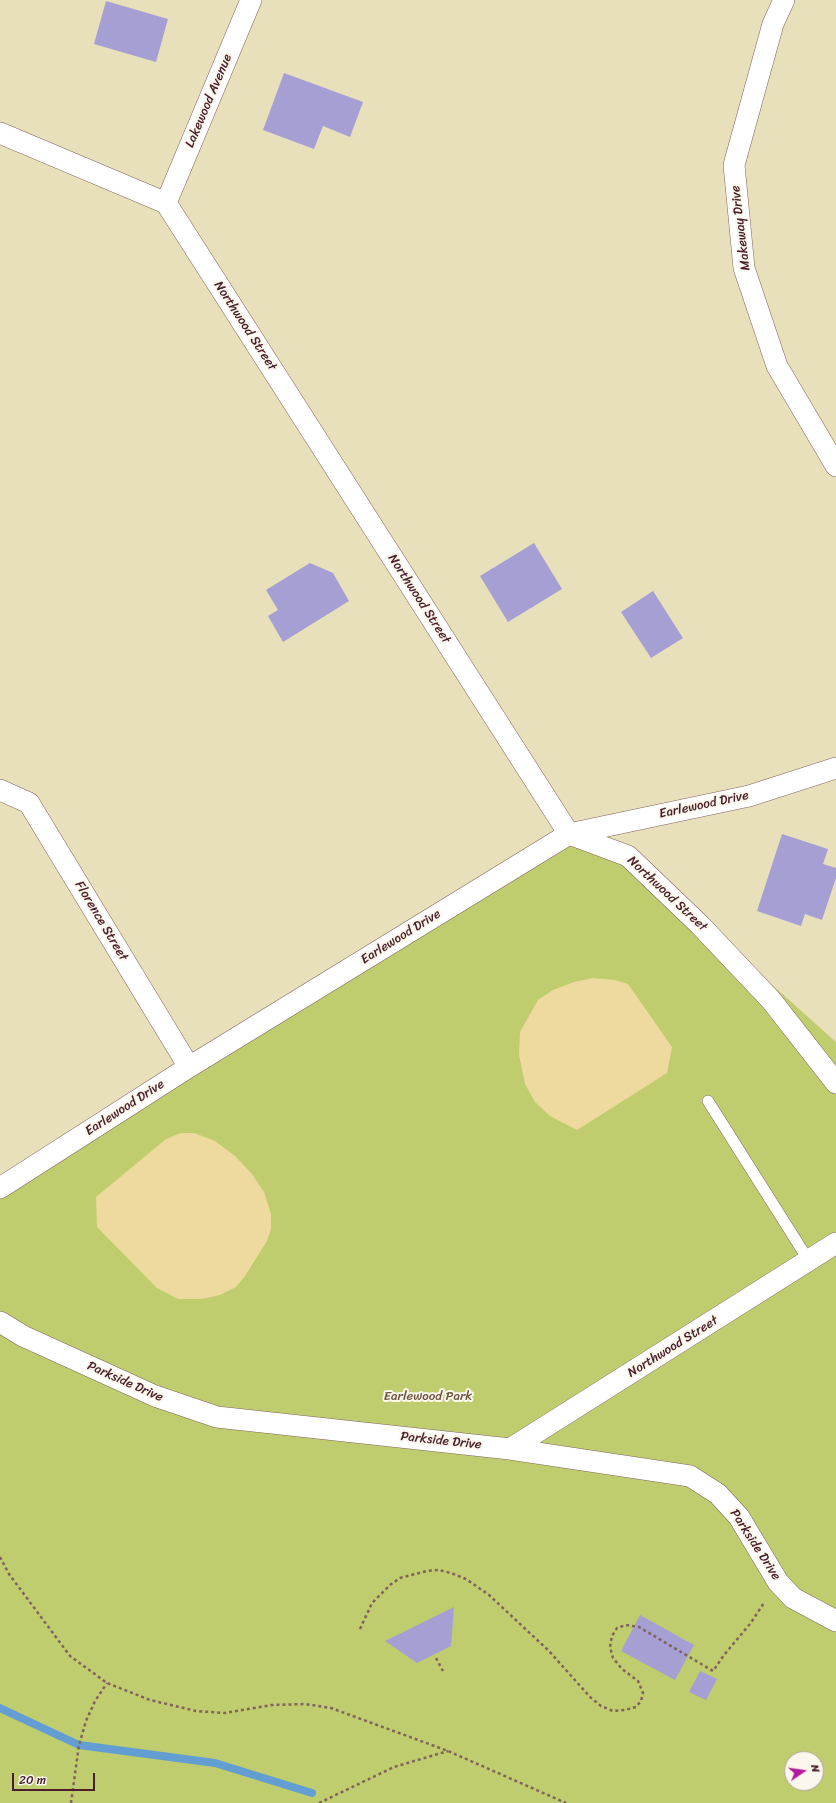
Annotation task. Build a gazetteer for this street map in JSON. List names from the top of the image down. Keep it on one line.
{"streets":{"street":["Lakewood Avenue","Makeway Drive","Northwood Street","Earlewood Drive","Florence Street","Parkside Drive"]},"crossings":[["Lakewood Avenue","Northwood Street"],["Northwood Street","Earlewood Drive"],["Northwood Street","Parkside Drive"],["Earlewood Drive","Florence Street"]],"parks":["Earlewood Park"],"scale_bar":"20 m","north":"right"}
